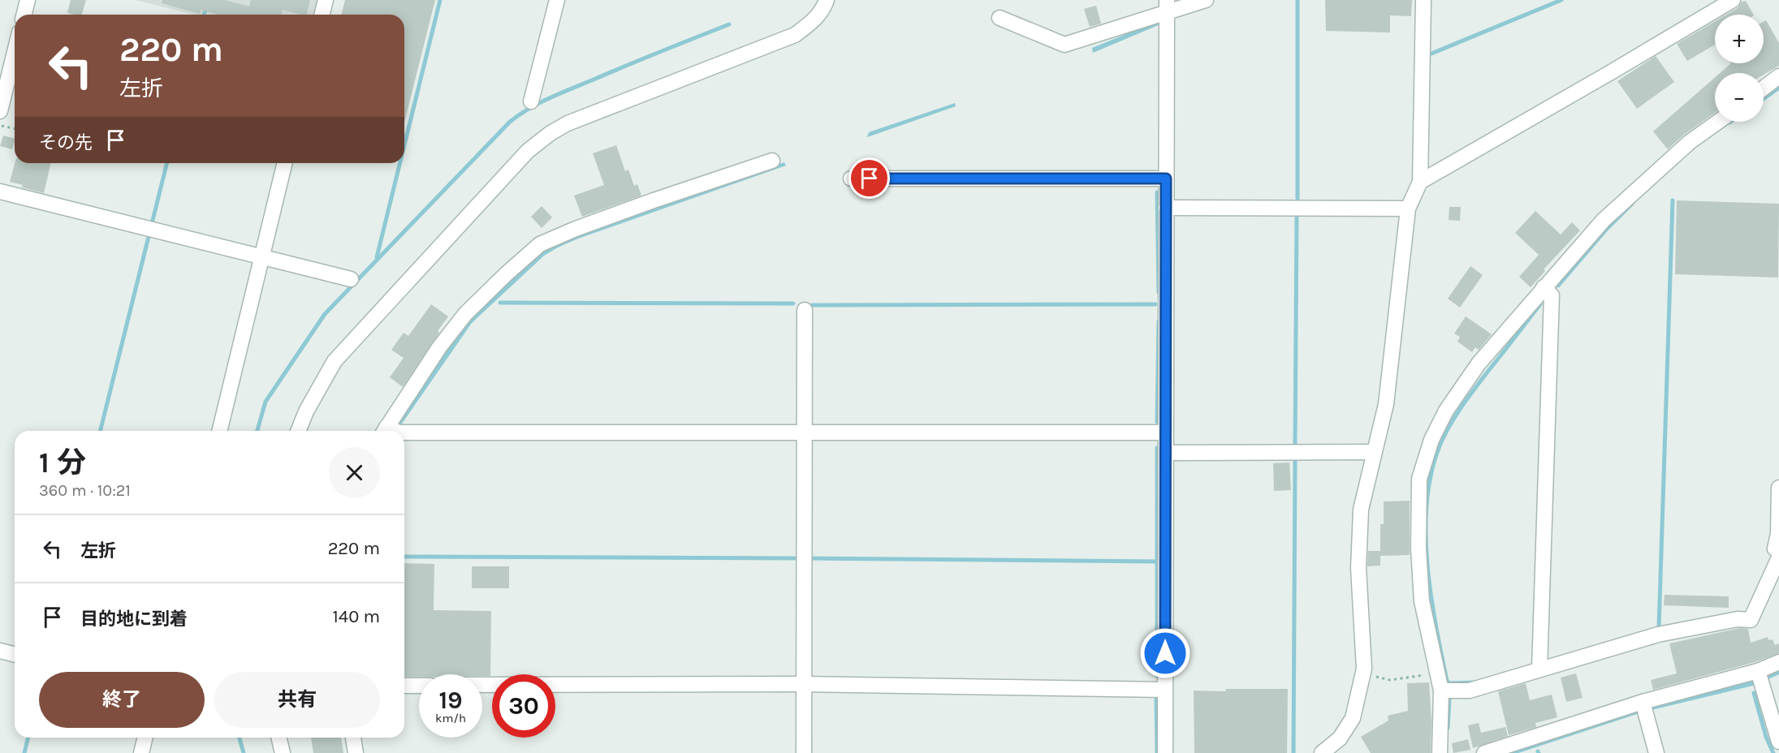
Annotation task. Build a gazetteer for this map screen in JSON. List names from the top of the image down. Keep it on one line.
{"page":{"map_buttons":["+","−"],"turn":["220 m","左折"],"then":"その先","heading":["1 分","360 m · 10:21"],"list":[{"name":"左折","value":"220 m"},{"name":"目的地に到着","value":"140 m"}],"buttons":["終了","共有"],"speed":"19 km/h","limit":"30"}}
